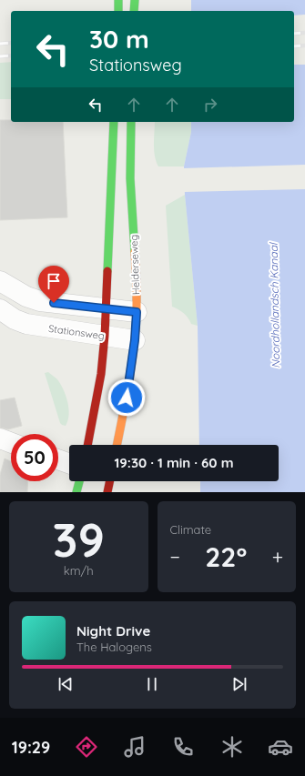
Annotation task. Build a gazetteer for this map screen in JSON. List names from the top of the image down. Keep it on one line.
{"streets":{"main road":["Helderseweg"],"street":["Stationsweg"]},"crossings":[["Helderseweg","Stationsweg"]],"water":["Noordhollandsch Kanaal"],"page":{"turn":["30 m","Stationsweg"],"limit":"50","trip":"19:30 · 1 min · 60 m","tile":[["39","km/h"],"Climate"],"heat":["−","22°","+"],"song":["Night Drive","The Halogens"],"tabs":"19:29"}}
